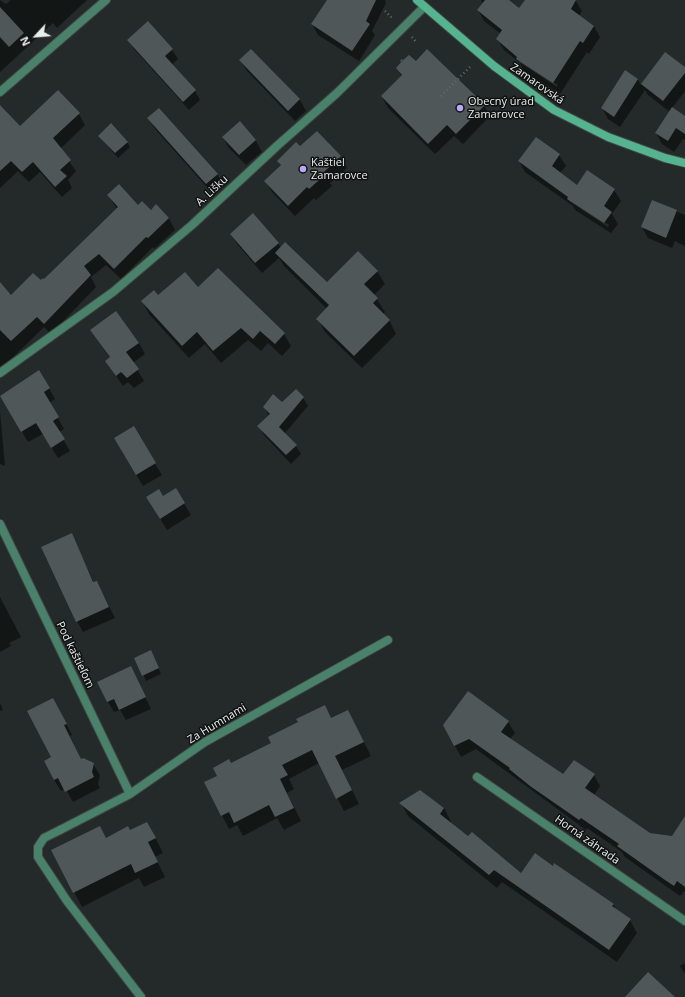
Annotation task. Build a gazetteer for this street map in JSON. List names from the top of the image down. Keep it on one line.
{"streets":{"main road":["Zamarovská"],"street":["A. Lišku","Pod kaštieľom","Za Humnami","Horná záhrada"]},"crossings":[["Zamarovská","A. Lišku"],["Pod kaštieľom","Za Humnami"]],"places":["Obecný úrad Zamarovce","Kaštiel Zamarovce"],"north":"bottom left"}
